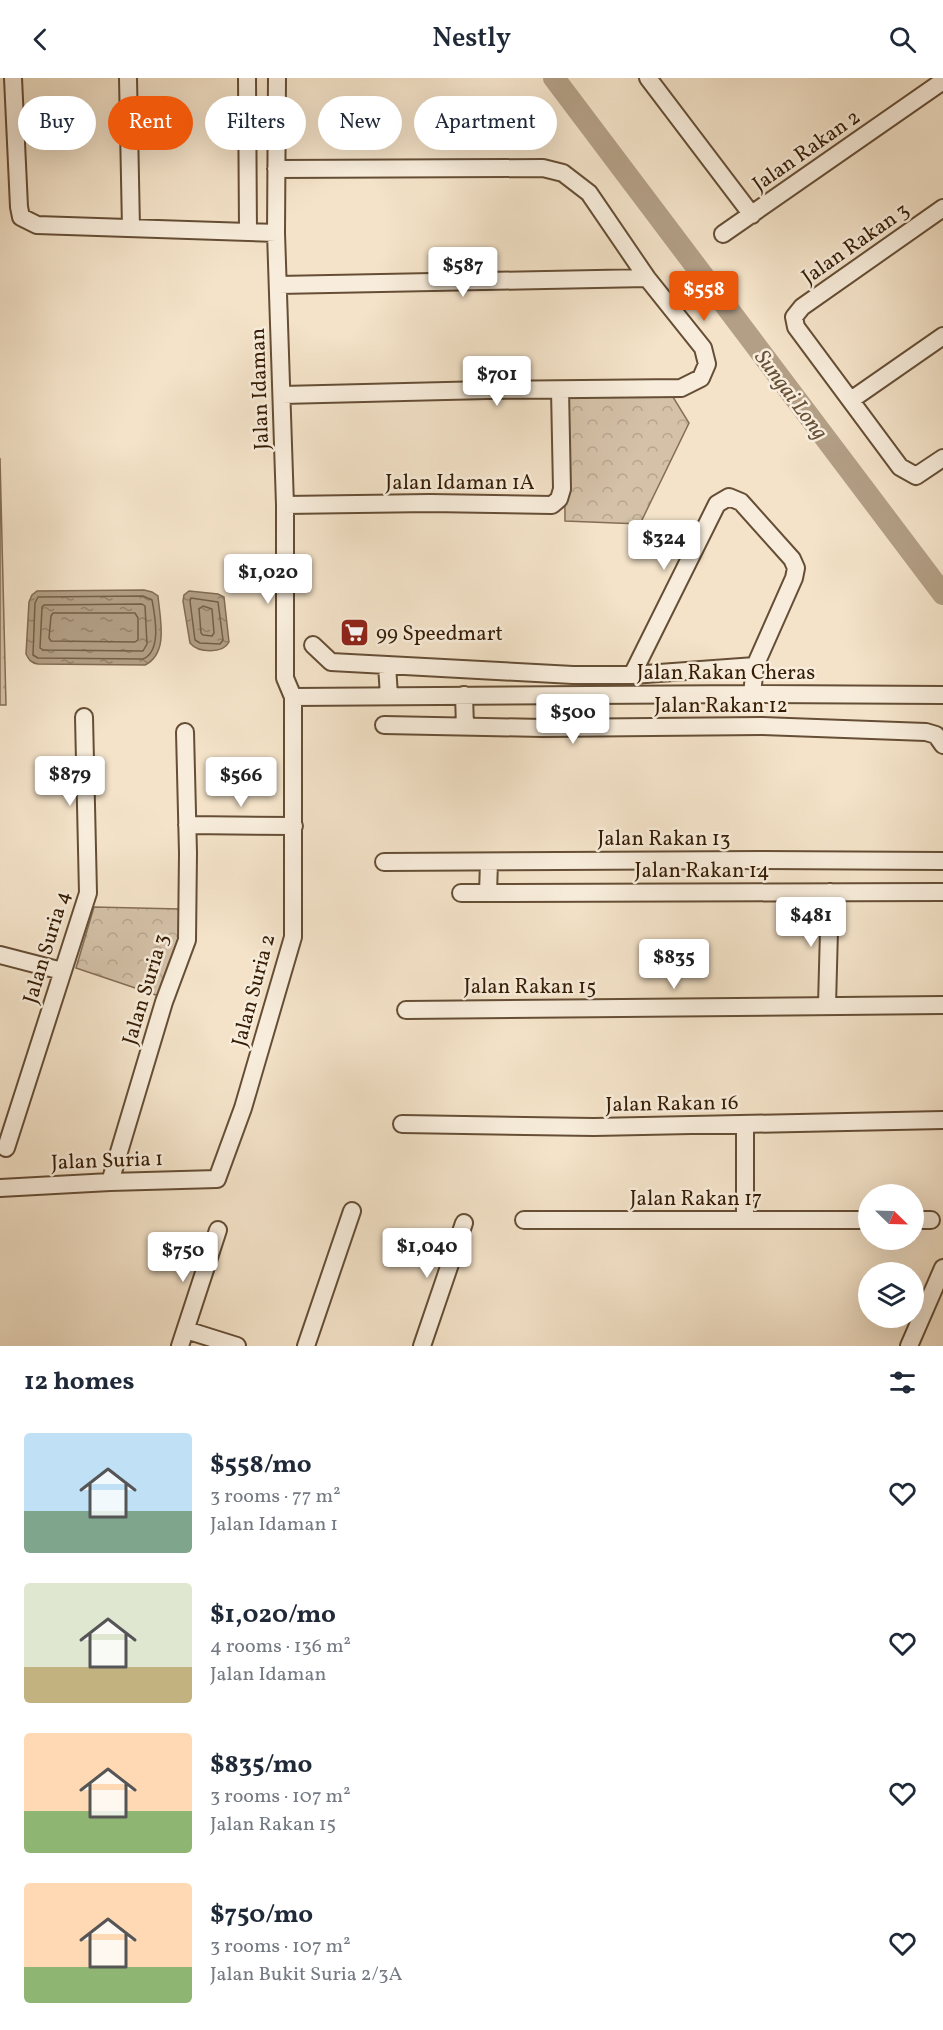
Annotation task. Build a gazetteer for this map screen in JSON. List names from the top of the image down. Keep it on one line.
{"streets":{"street":["Jalan Rakan 2","Jalan Rakan 3","Jalan Idaman","Jalan Idaman 1A","Jalan Rakan Cheras","Jalan Rakan 12","Jalan Rakan 13","Jalan Rakan 14","Jalan Suria 4","Jalan Rakan 15","Jalan Suria 3","Jalan Suria 2","Jalan Rakan 16","Jalan Suria 1","Jalan Rakan 17"]},"crossings":[["Jalan Idaman","Jalan Idaman 1A"],["Jalan Idaman","Jalan Rakan Cheras"],["Jalan Idaman","Jalan Suria 2"],["Jalan Rakan Cheras","Jalan Suria 2"],["Jalan Suria 3","Jalan Suria 1"],["Jalan Suria 2","Jalan Suria 1"]],"water":["Sungai Long"],"places":{"supermarket":["99 Speedmart"]},"north":"bottom right","page":{"header":"Nestly","chip":["Buy","Rent","Filters","New","Apartment"],"price":["$587","$558","$701","$324","$1,020","$500","$879","$566","$481","$835","$1,040","$750"],"heading":"12 homes","list":[{"name":"$558/mo","note":"3 rooms · 77 m² · Jalan Idaman 1"},{"name":"$1,020/mo","note":"4 rooms · 136 m² · Jalan Idaman"},{"name":"$835/mo","note":"3 rooms · 107 m² · Jalan Rakan 15"},{"name":"$750/mo","note":"3 rooms · 107 m² · Jalan Bukit Suria 2/3A"}]}}
